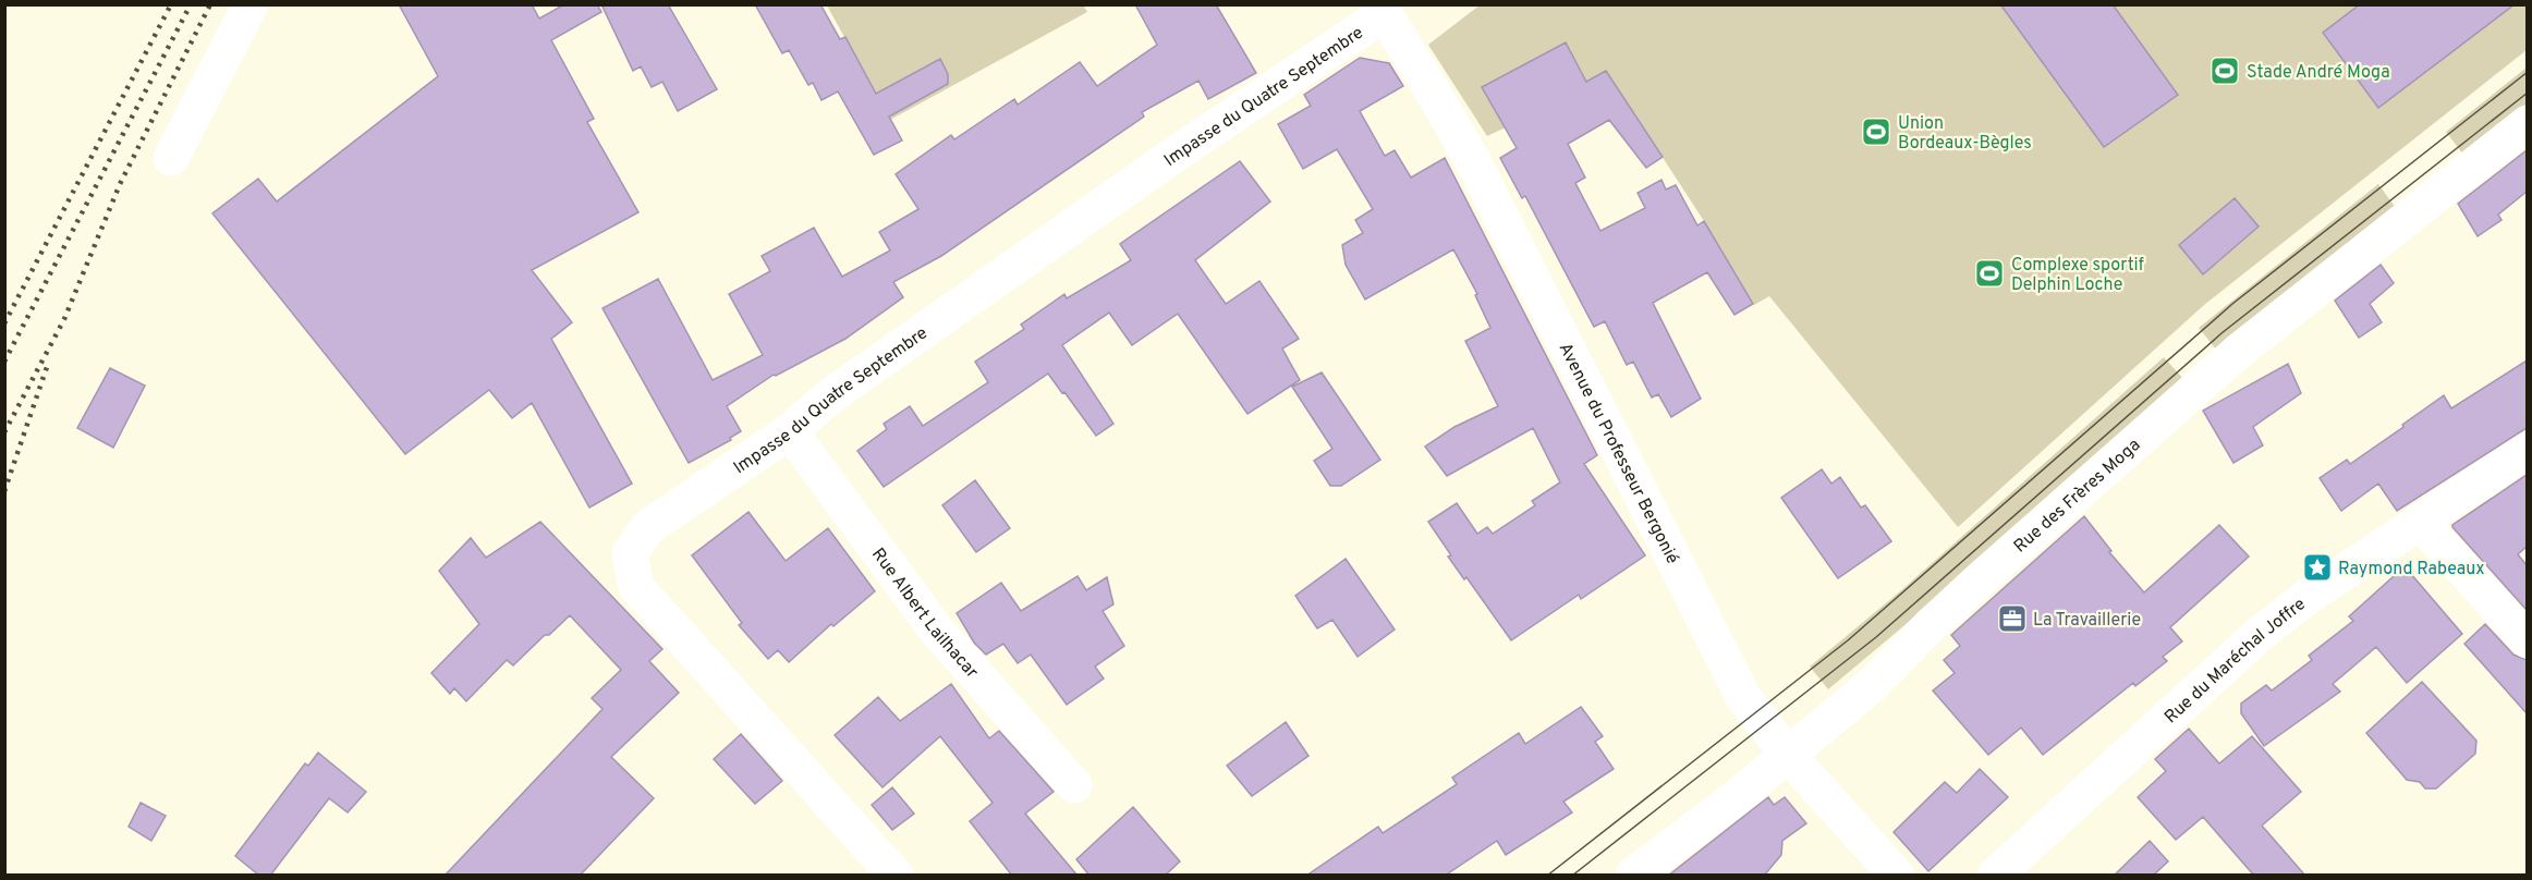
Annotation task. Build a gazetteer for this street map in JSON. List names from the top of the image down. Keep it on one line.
{"streets":{"street":["Impasse du Quatre Septembre","Avenue du Professeur Bergonié","Rue des Frères Moga","Rue Albert Lailhacar","Rue du Maréchal Joffre"]},"crossings":[["Impasse du Quatre Septembre","Avenue du Professeur Bergonié"],["Impasse du Quatre Septembre","Rue Albert Lailhacar"],["Avenue du Professeur Bergonié","Rue des Frères Moga"]],"places":{"sports":["Stade André Moga","Union Bordeaux-Bègles","Complexe sportif Delphin Loche"],"place":["Raymond Rabeaux"],"office":["La Travaillerie"]}}
